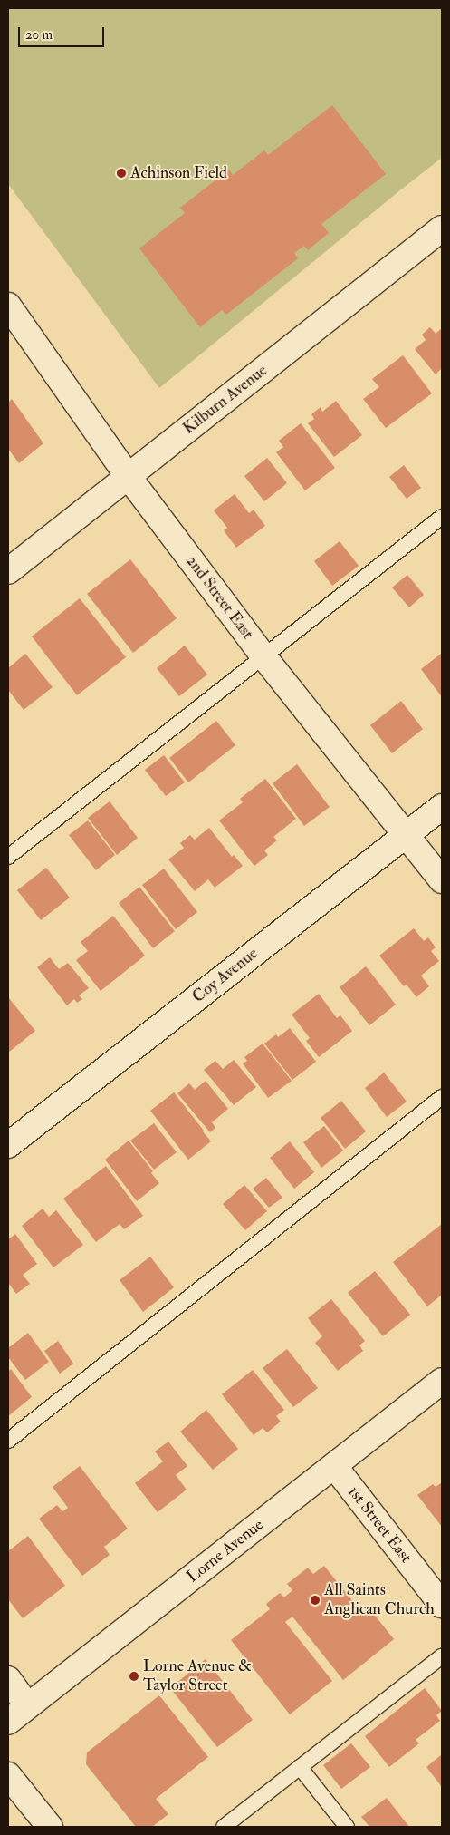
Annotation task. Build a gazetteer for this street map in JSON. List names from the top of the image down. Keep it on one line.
{"streets":{"street":["Kilburn Avenue","2nd Street East","Coy Avenue","1st Street East","Lorne Avenue"]},"crossings":[["Kilburn Avenue","2nd Street East"],["2nd Street East","Coy Avenue"],["1st Street East","Lorne Avenue"]],"places":["Achinson Field","All Saints Anglican Church","Lorne Avenue & Taylor Street"],"scale_bar":"20 m"}
